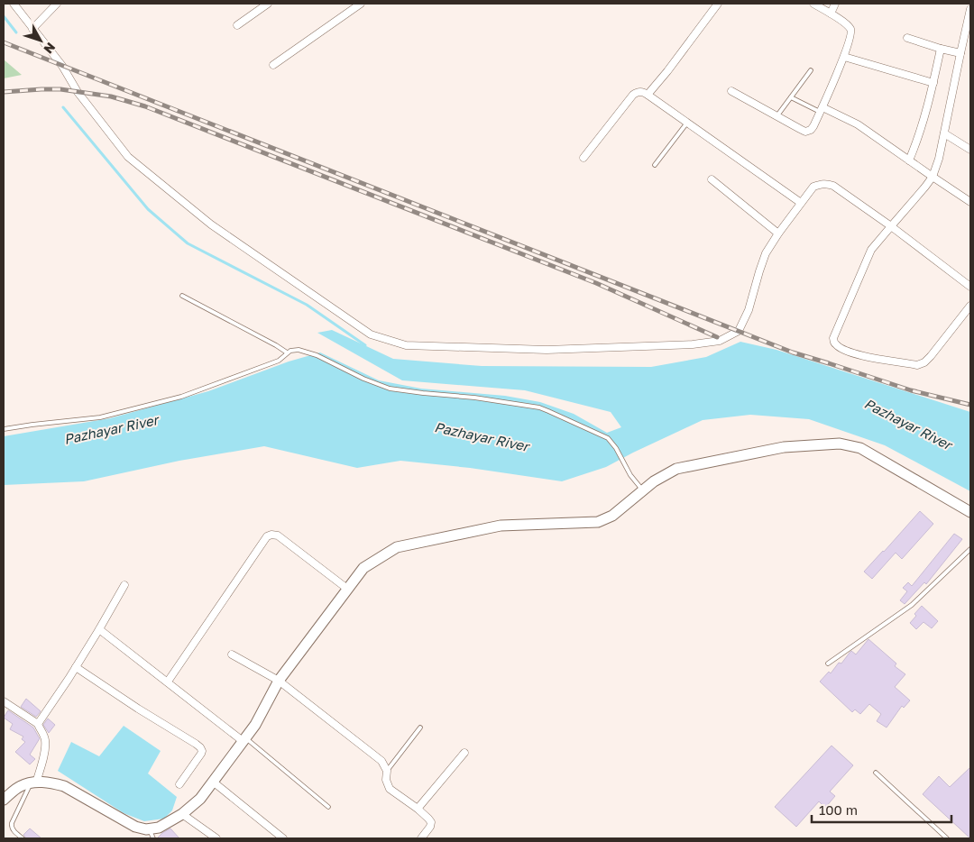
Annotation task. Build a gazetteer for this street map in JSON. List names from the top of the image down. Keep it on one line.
{"water":["Pazhayar River"],"scale_bar":"100 m","north":"bottom right"}
